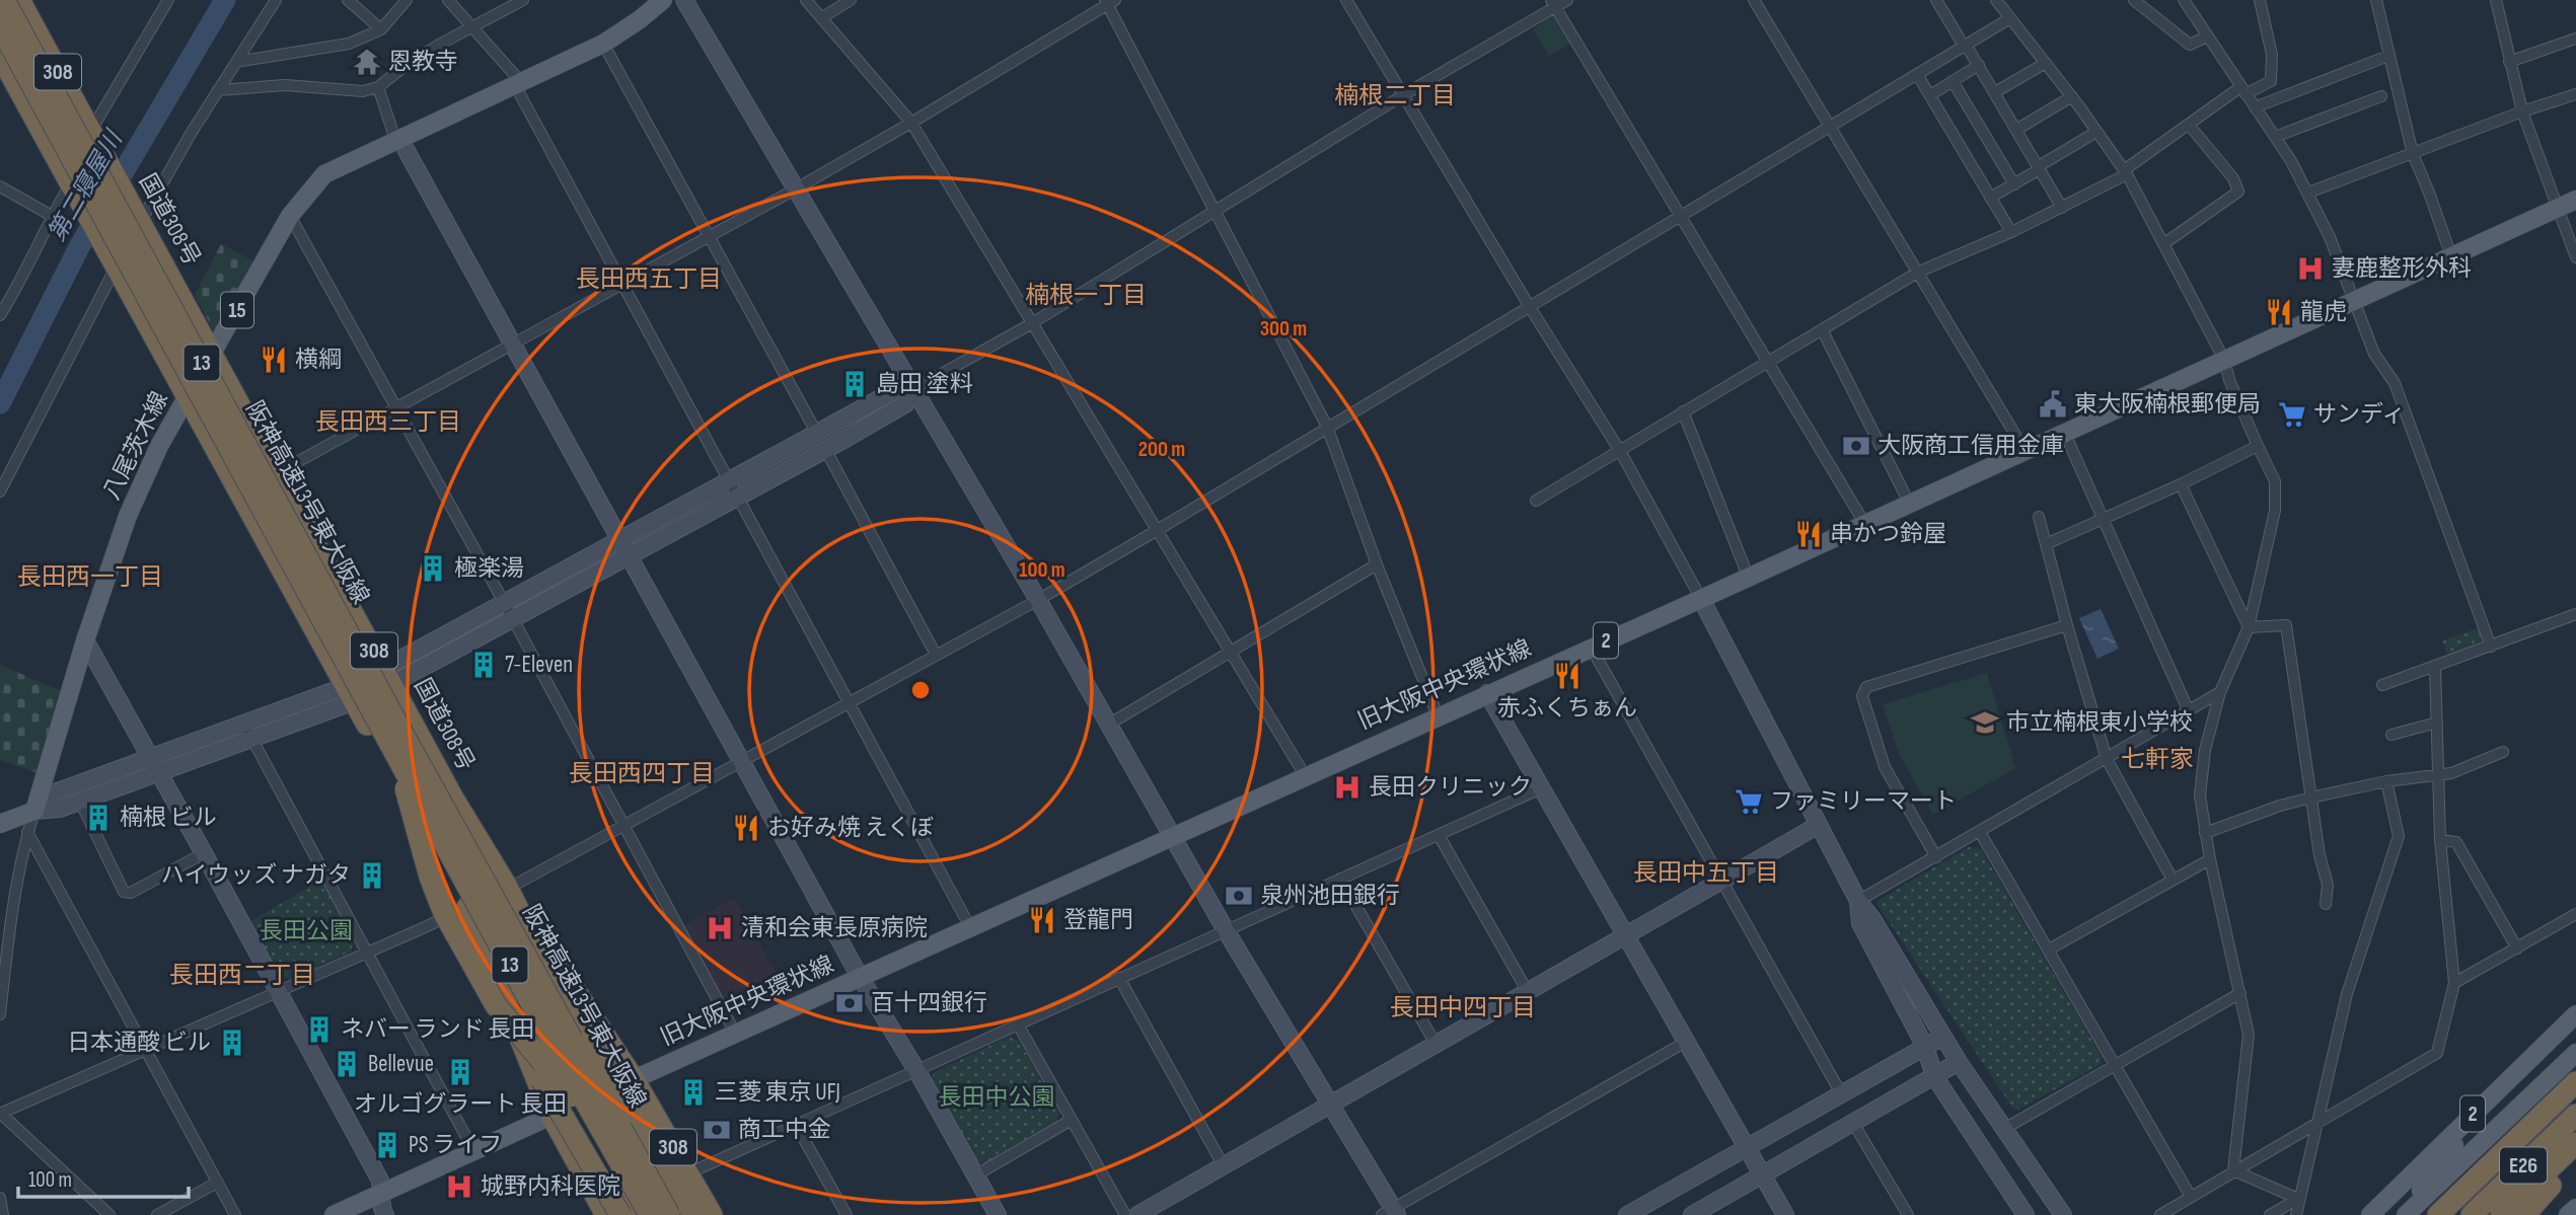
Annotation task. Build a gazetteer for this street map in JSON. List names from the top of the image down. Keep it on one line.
{"streets":{"highway":["308","国道308号","13","阪神高速13号東大阪線","E26"],"main road":["15","八尾茨木線","2","旧大阪中央環状線"]},"crossings":[["308","国道308号"],["308","八尾茨木線"],["308","旧大阪中央環状線"],["国道308号","八尾茨木線"],["国道308号","旧大阪中央環状線"]],"districts":["楠根二丁目","長田西五丁目","楠根一丁目","長田西三丁目","長田西一丁目","七軒家","長田西四丁目","長田中五丁目","長田西二丁目","長田中四丁目"],"water":["第二寝屋川"],"parks":["長田公園","長田中公園"],"places":{"temple":["恩教寺"],"hospital":["妻鹿整形外科","長田クリニック","清和会東長原病院","城野内科医院"],"restaurant":["龍虎","横綱","串かつ鈴屋","赤ふくちぁん","お好み焼 えくぼ","登龍門"],"building":["島田 塗料","極楽湯","7-Eleven","楠根 ビル","ハイウッズ ナガタ","ネバー ランド 長田","日本通酸 ビル","Bellevue","オルゴグラート 長田","三菱 東京 UFJ","PS ライフ"],"public building":["東大阪楠根郵便局"],"supermarket":["サンディ","ファミリーマート"],"bank":["大阪商工信用金庫","泉州池田銀行","百十四銀行","商工中金"],"school or university":["市立楠根東小学校"]},"scale_bar":"100 m","rings":["300 m","200 m","100 m"]}
